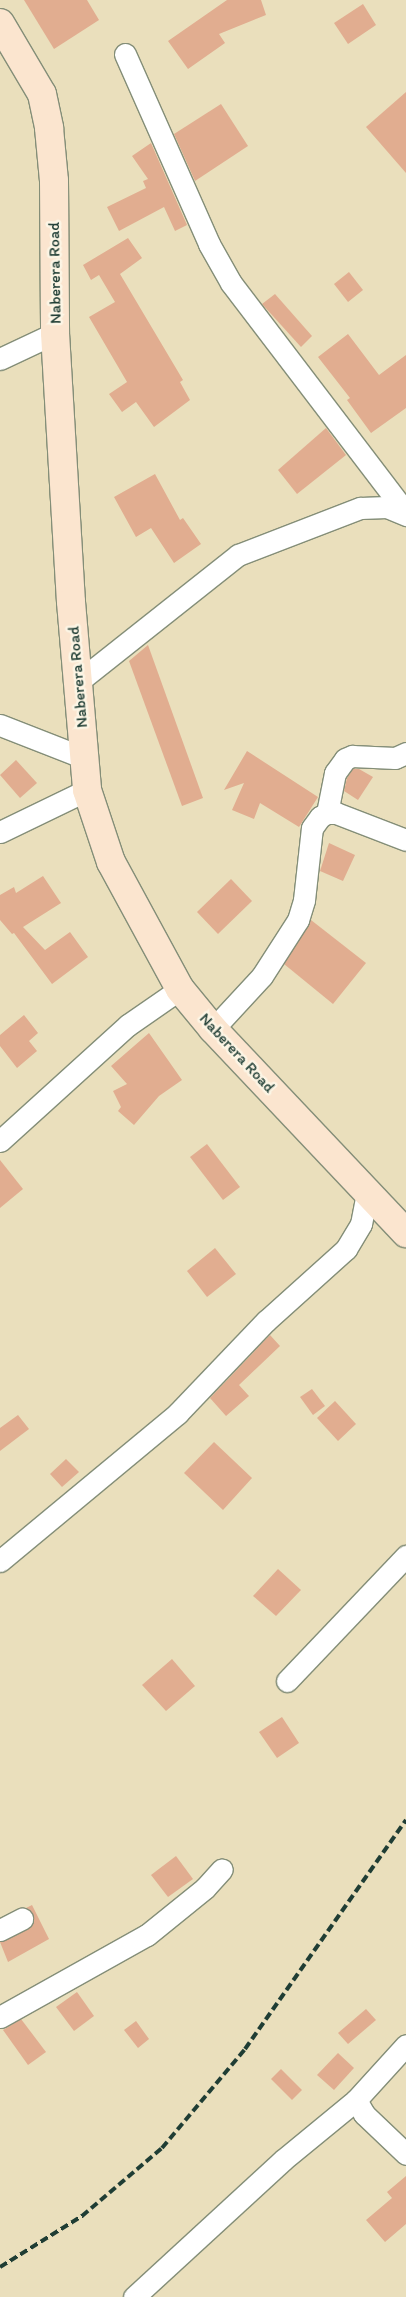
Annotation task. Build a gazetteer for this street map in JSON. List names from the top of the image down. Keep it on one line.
{"streets":{"street":["Naberera Road"]}}
